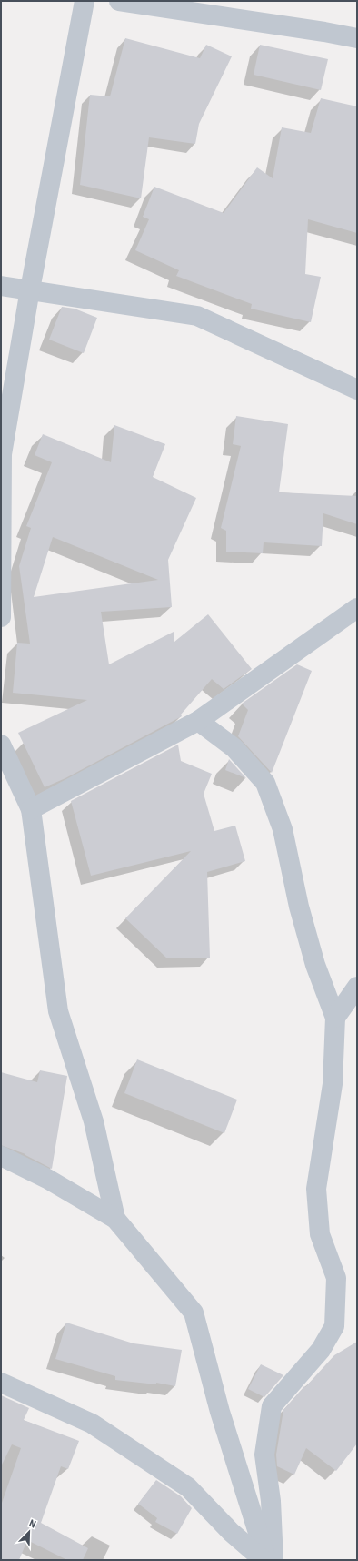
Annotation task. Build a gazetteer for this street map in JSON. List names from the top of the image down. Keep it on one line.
{"north":"top right"}
